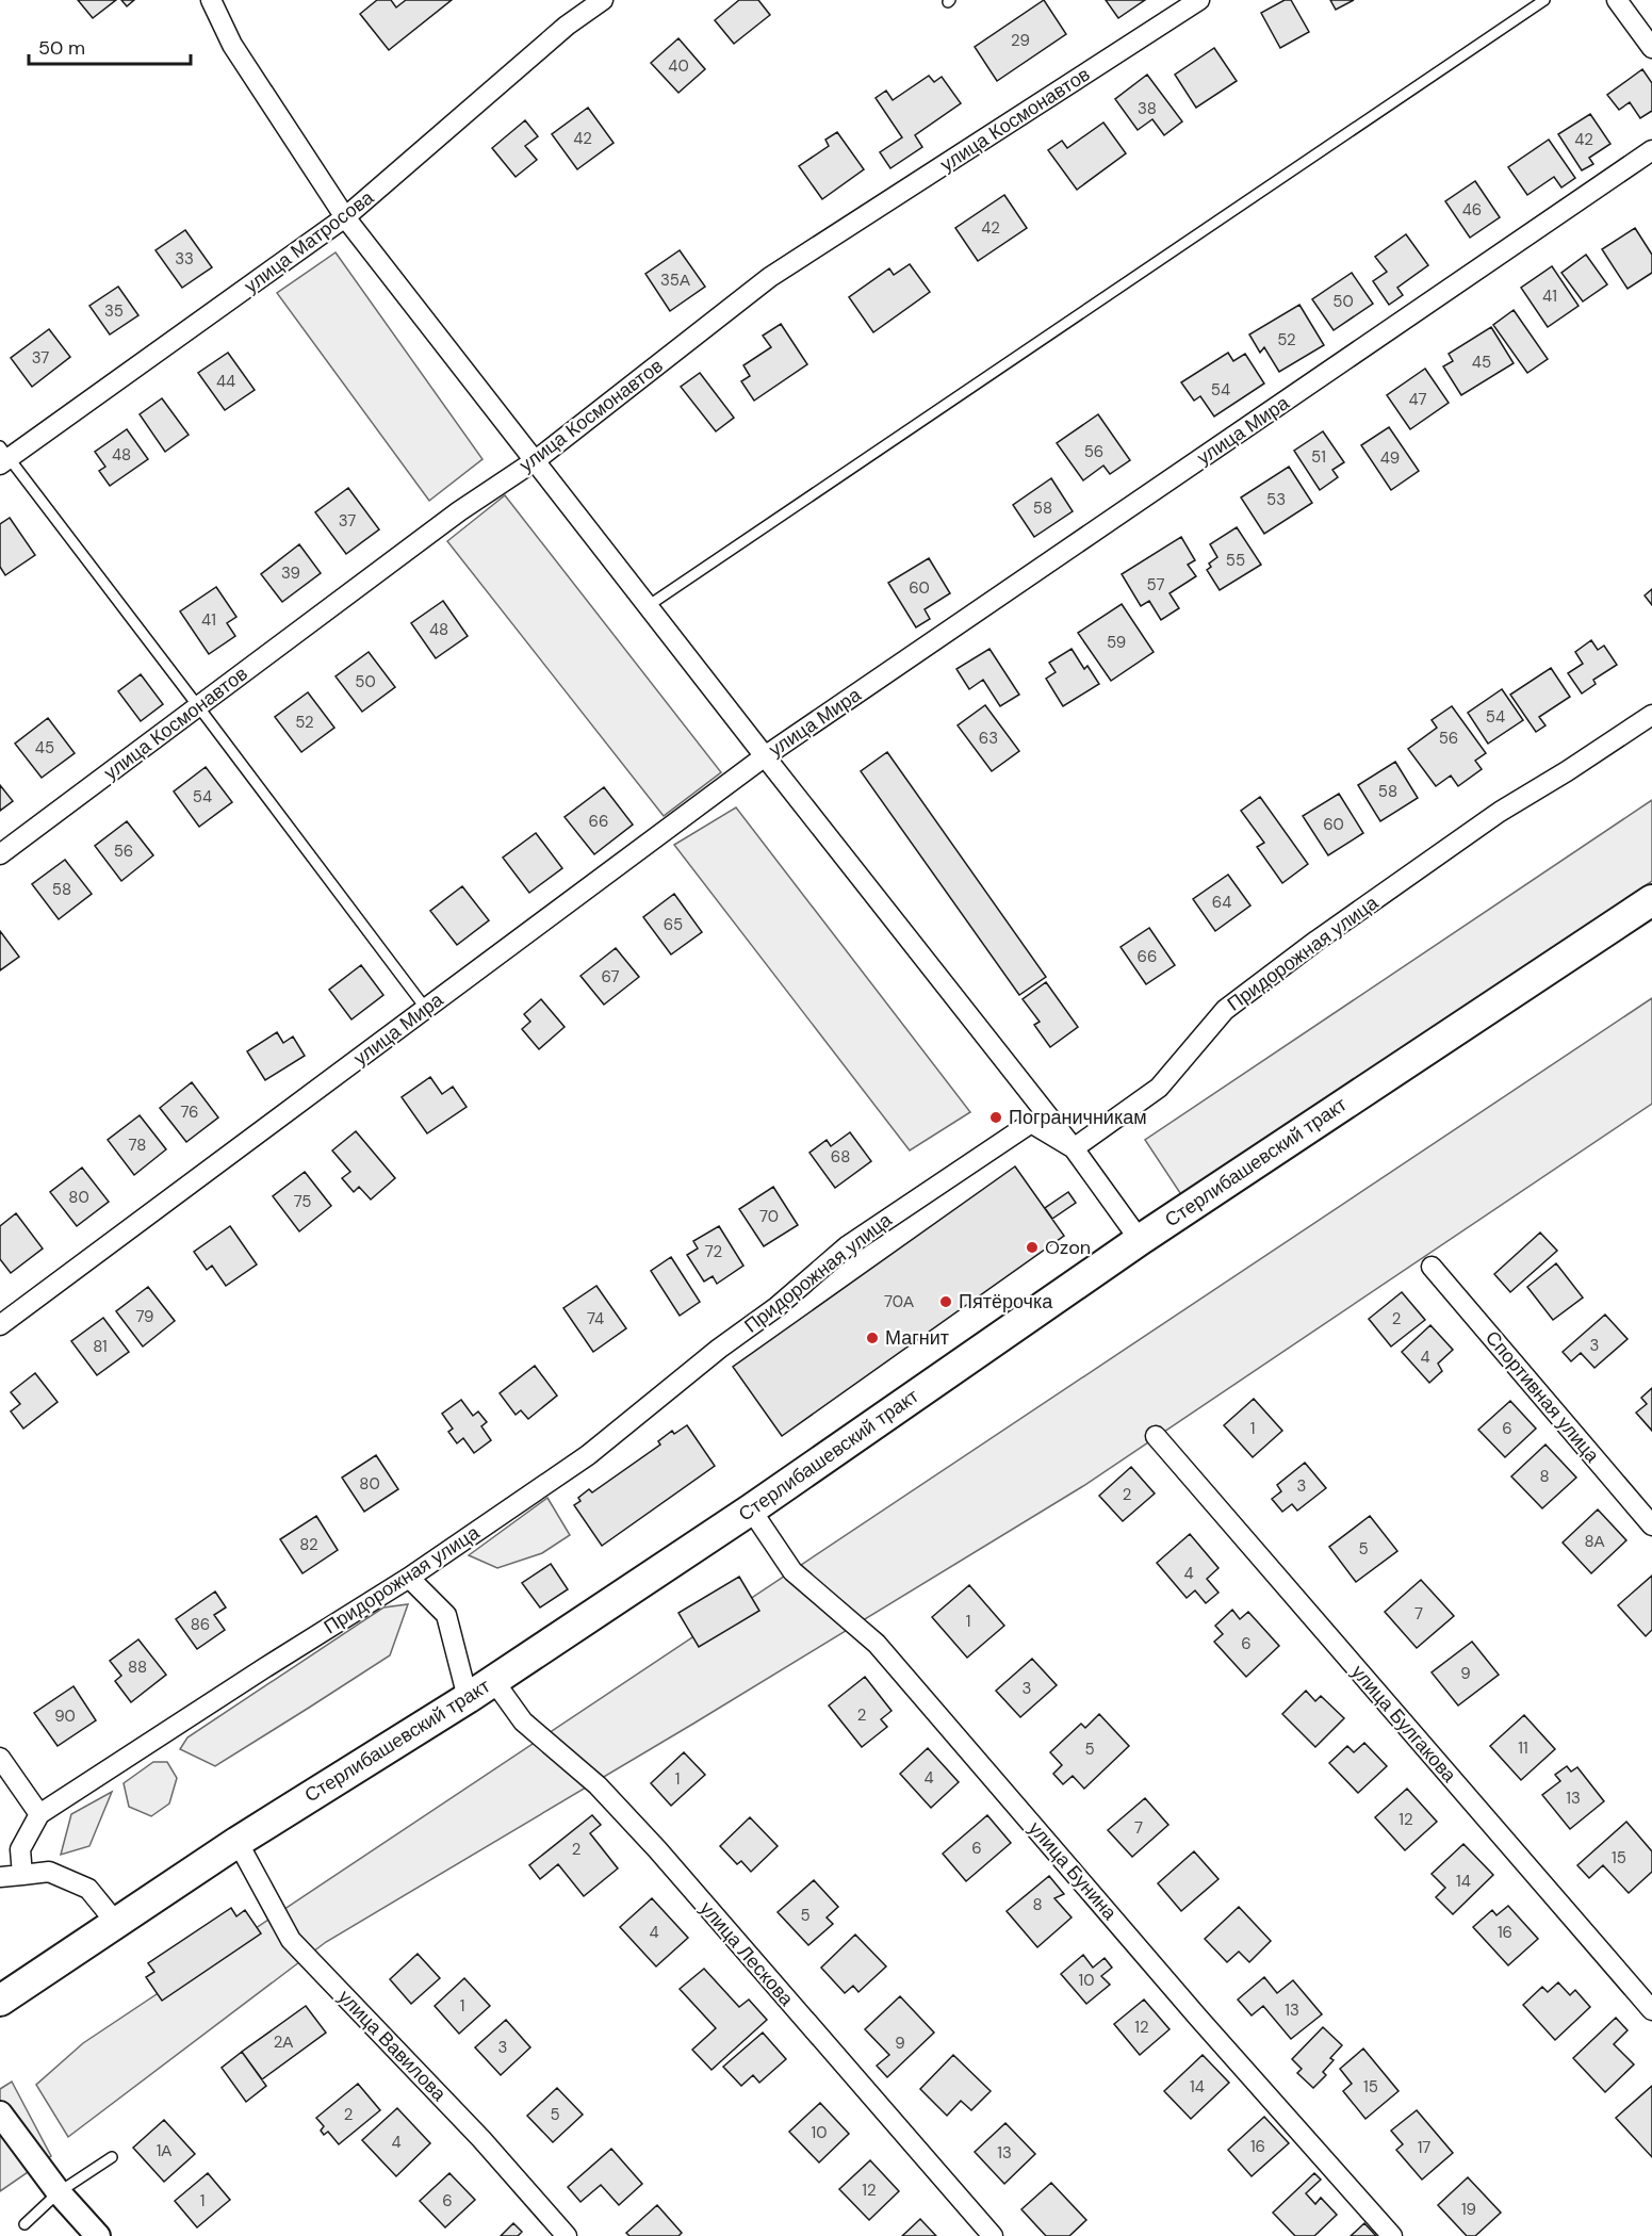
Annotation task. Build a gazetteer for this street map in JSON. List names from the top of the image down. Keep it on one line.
{"streets":{"main road":["Стерлибашевский тракт"],"street":["улица Космонавтов","улица Матросова","улица Мира","Придорожная улица","Спортивная улица","улица Булгакова","улица Бунина","улица Лескова","улица Вавилова"]},"crossings":[["Стерлибашевский тракт","улица Бунина"],["Стерлибашевский тракт","улица Лескова"],["Стерлибашевский тракт","улица Вавилова"]],"places":["Пограничникам","Ozon","Пятёрочка","Магнит"],"house_numbers":["29","40","38","42","42","46","42","33","35А","41","50","35","52","37","45","44","54","47","56","48","51","49","53","58","37","55","39","57","60","41","48","59","50","54","52","63","56","45","58","54","66","60","56","58","64","65","66","67","76","78","68","80","75","70","72","70А","79","74","2","3","81","4","1","6","8","80","3","2","8А","82","5","4","7","1","86","6","88","9","3","2","90","11","5","4","1","13","12","7","6","2","15","14","8","5","4","16","10","1","13","12","2А","9","3","14","15","2","5","10","4","16","17","1А","13","12","1","6","19"],"scale_bar":"50 m"}
